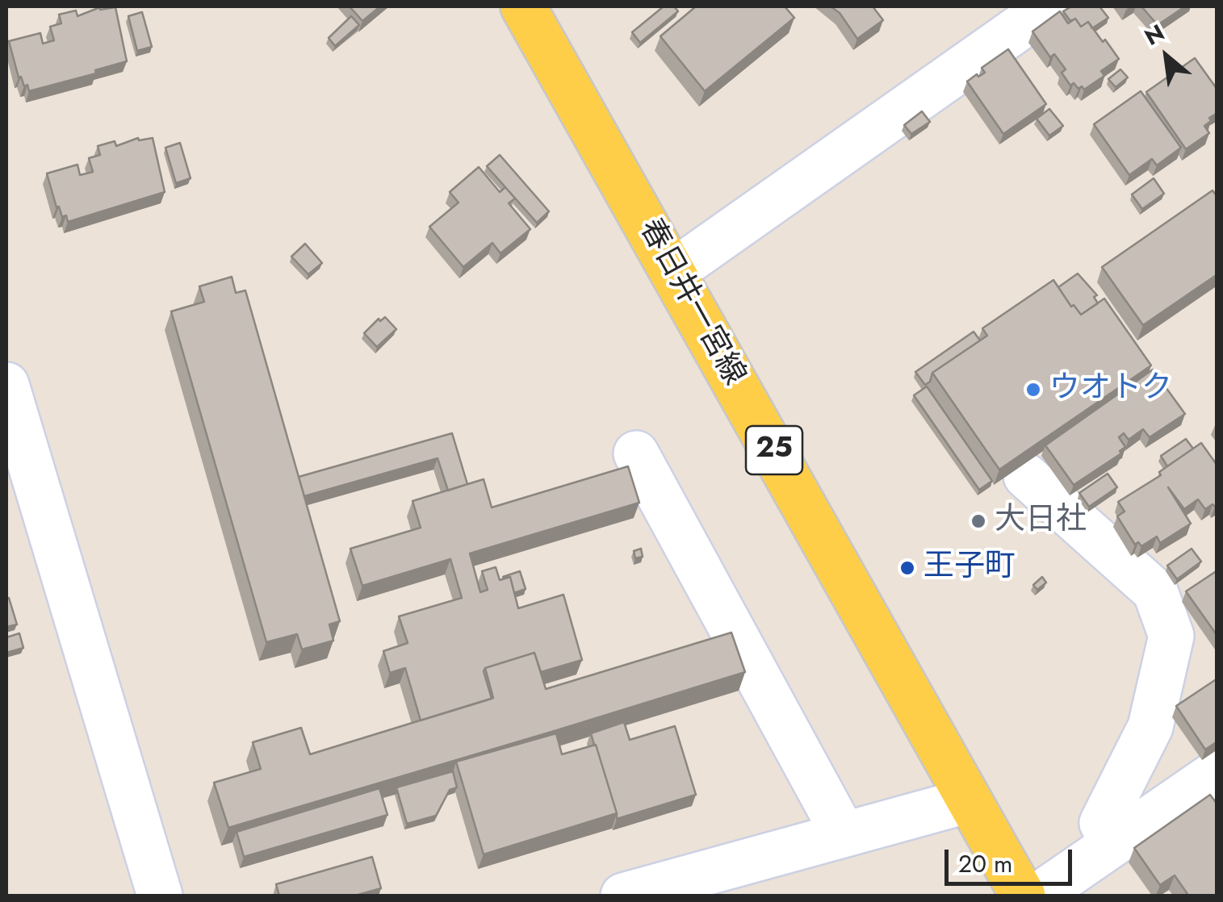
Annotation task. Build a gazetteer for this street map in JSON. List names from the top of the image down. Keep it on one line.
{"streets":{"main road":["春日井一宮線","25"]},"places":["ウオトク","大日社","王子町"],"scale_bar":"20 m","north":"top left"}
